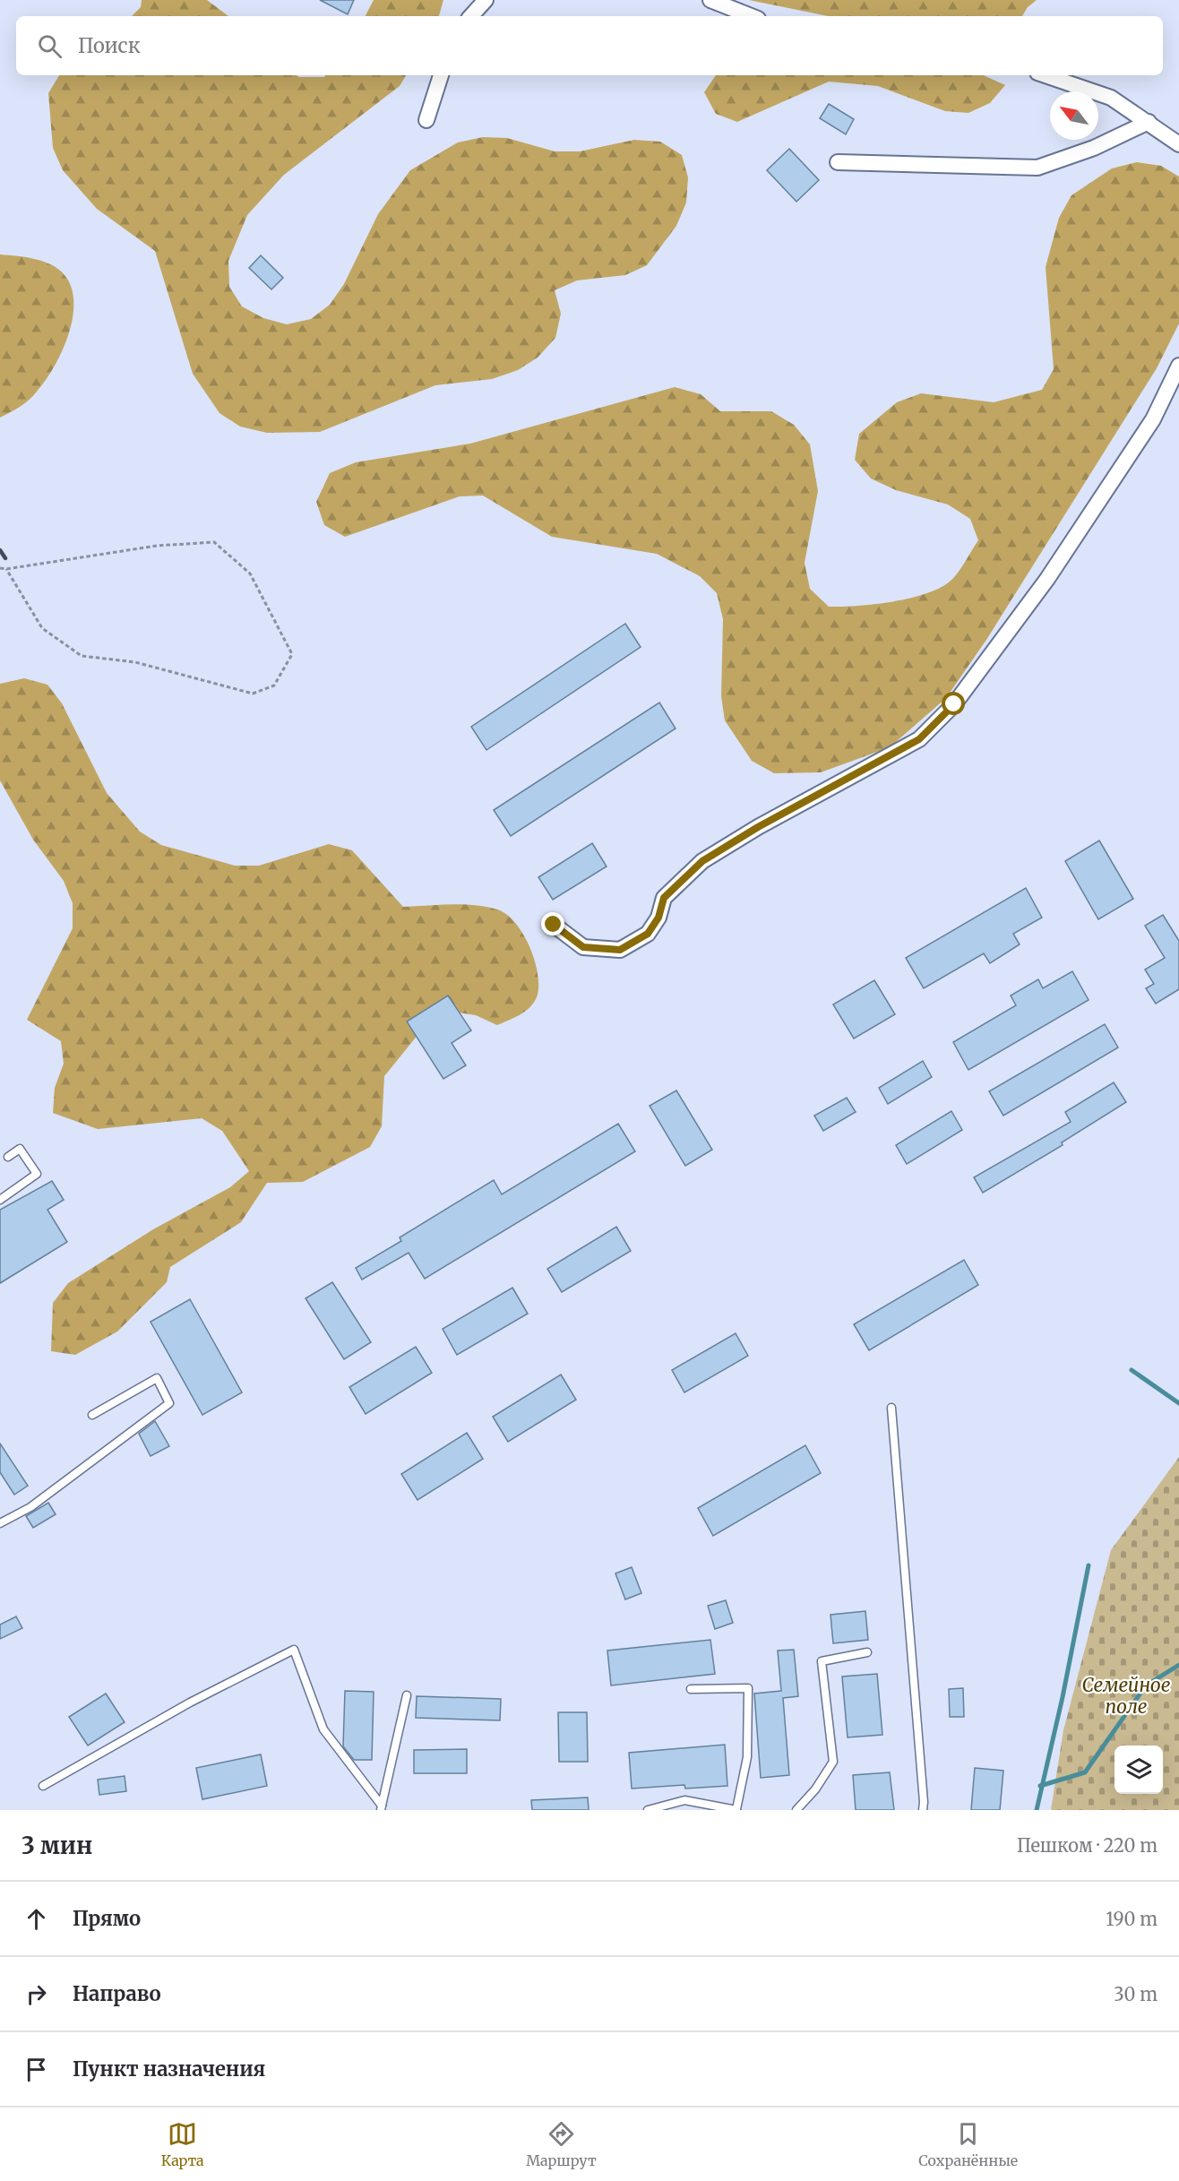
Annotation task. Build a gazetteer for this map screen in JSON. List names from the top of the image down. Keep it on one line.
{"parks":["Семейное поле"],"north":"top left","page":{"search":"Поиск","heading":["3 мин","Пешком · 220 m"],"list":[["Прямо","190 m"],["Направо","30 m"],"Пункт назначения"],"nav":["Карта","Маршрут","Сохранённые"]}}
